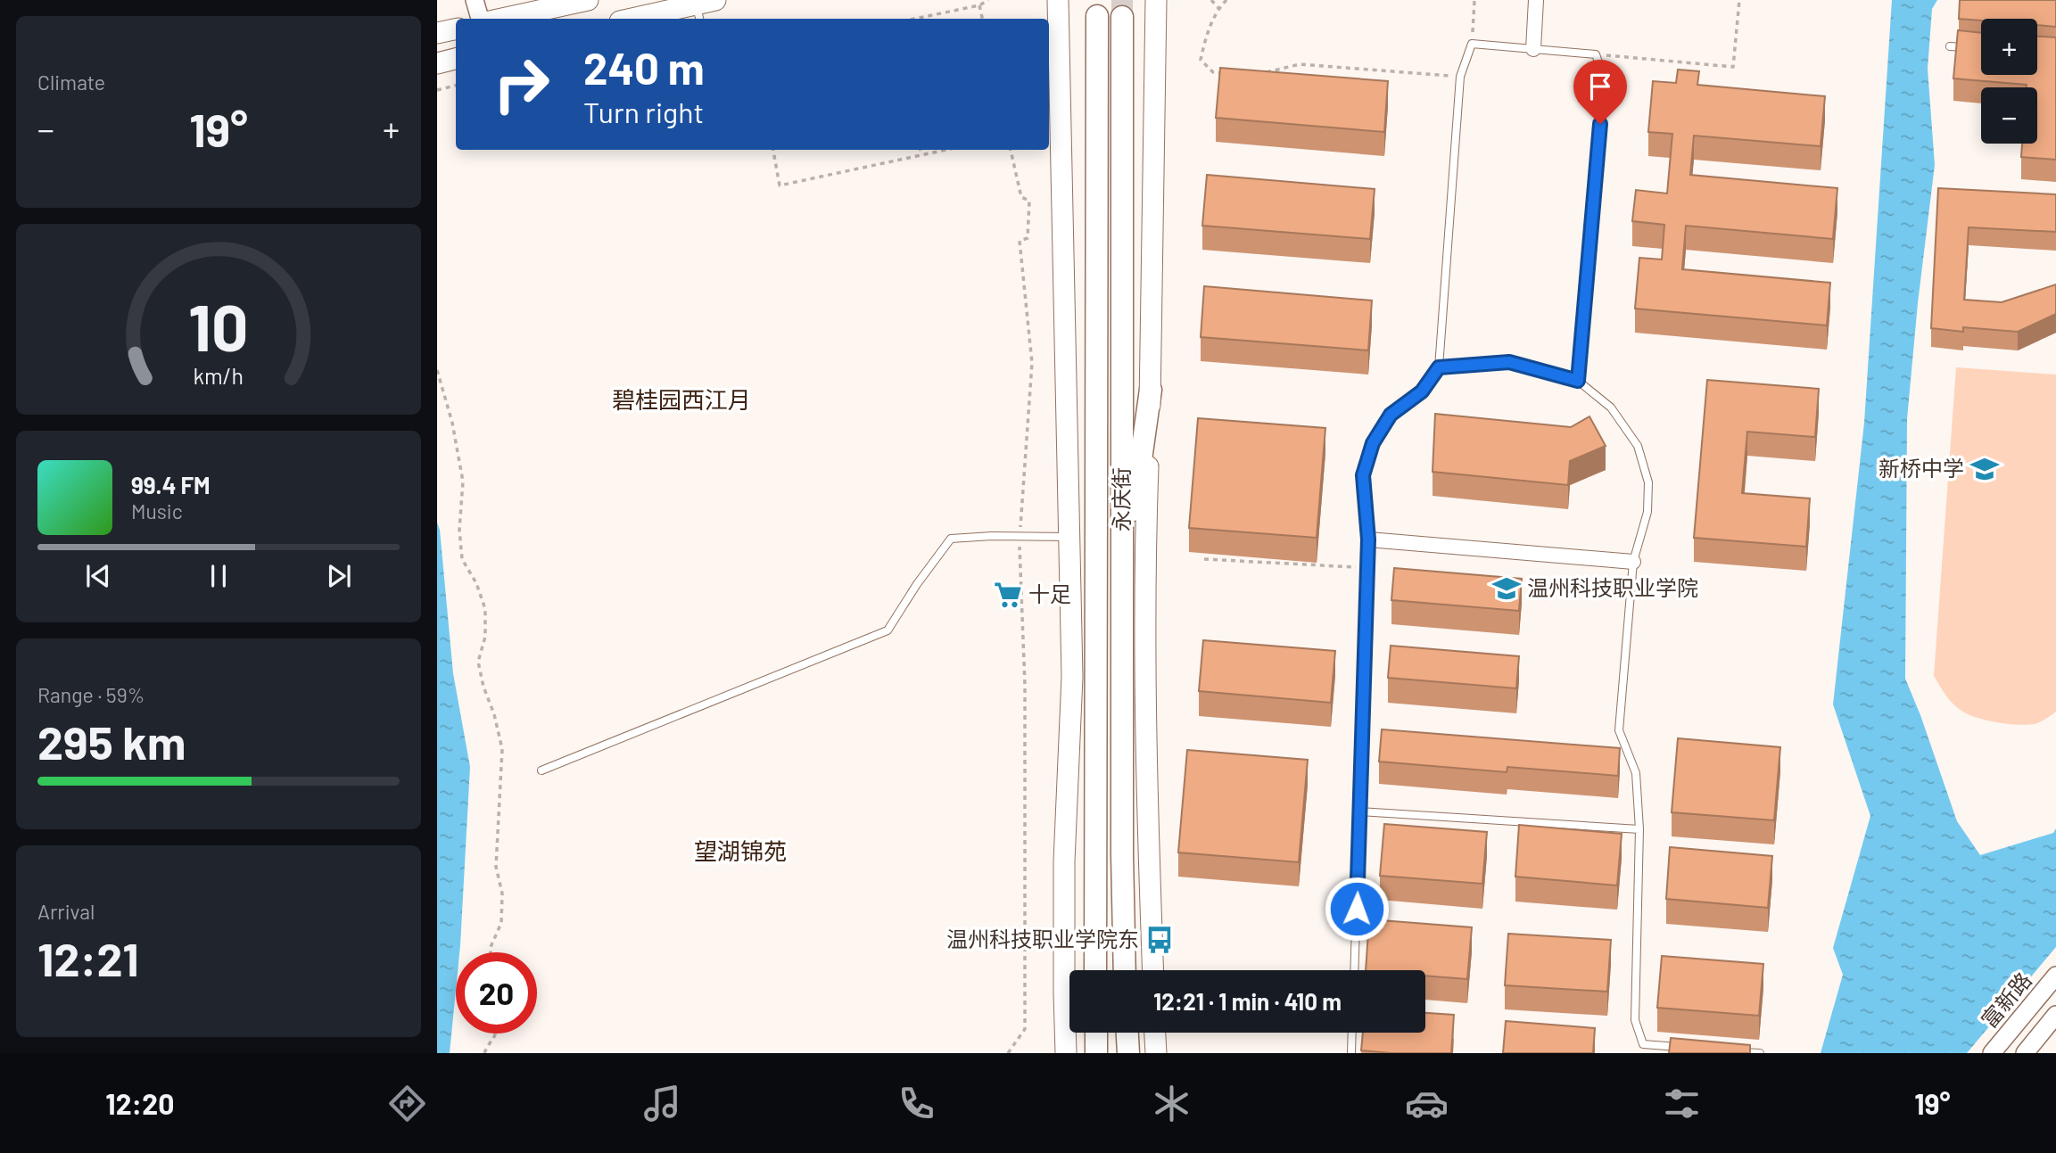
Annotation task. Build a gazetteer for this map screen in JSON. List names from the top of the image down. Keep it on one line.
{"streets":{"main road":["永庆街"],"street":["富新路"]},"districts":["碧桂园西江月","望湖锦苑"],"places":{"school or university":["新桥中学","温州科技职业学院"],"supermarket":["十足"],"bus stop":["温州科技职业学院东"]},"page":{"tile":["Climate",["Range · 59%","295 km"],["Arrival","12:21"]],"map_buttons":["+","−"],"turn":["240 m","Turn right"],"heat":["−","19°","+"],"song":["99.4 FM","Music"],"limit":"20","trip":"12:21 · 1 min · 410 m","tabs":["12:20","19°"],"gauge":["10","km/h"]}}
